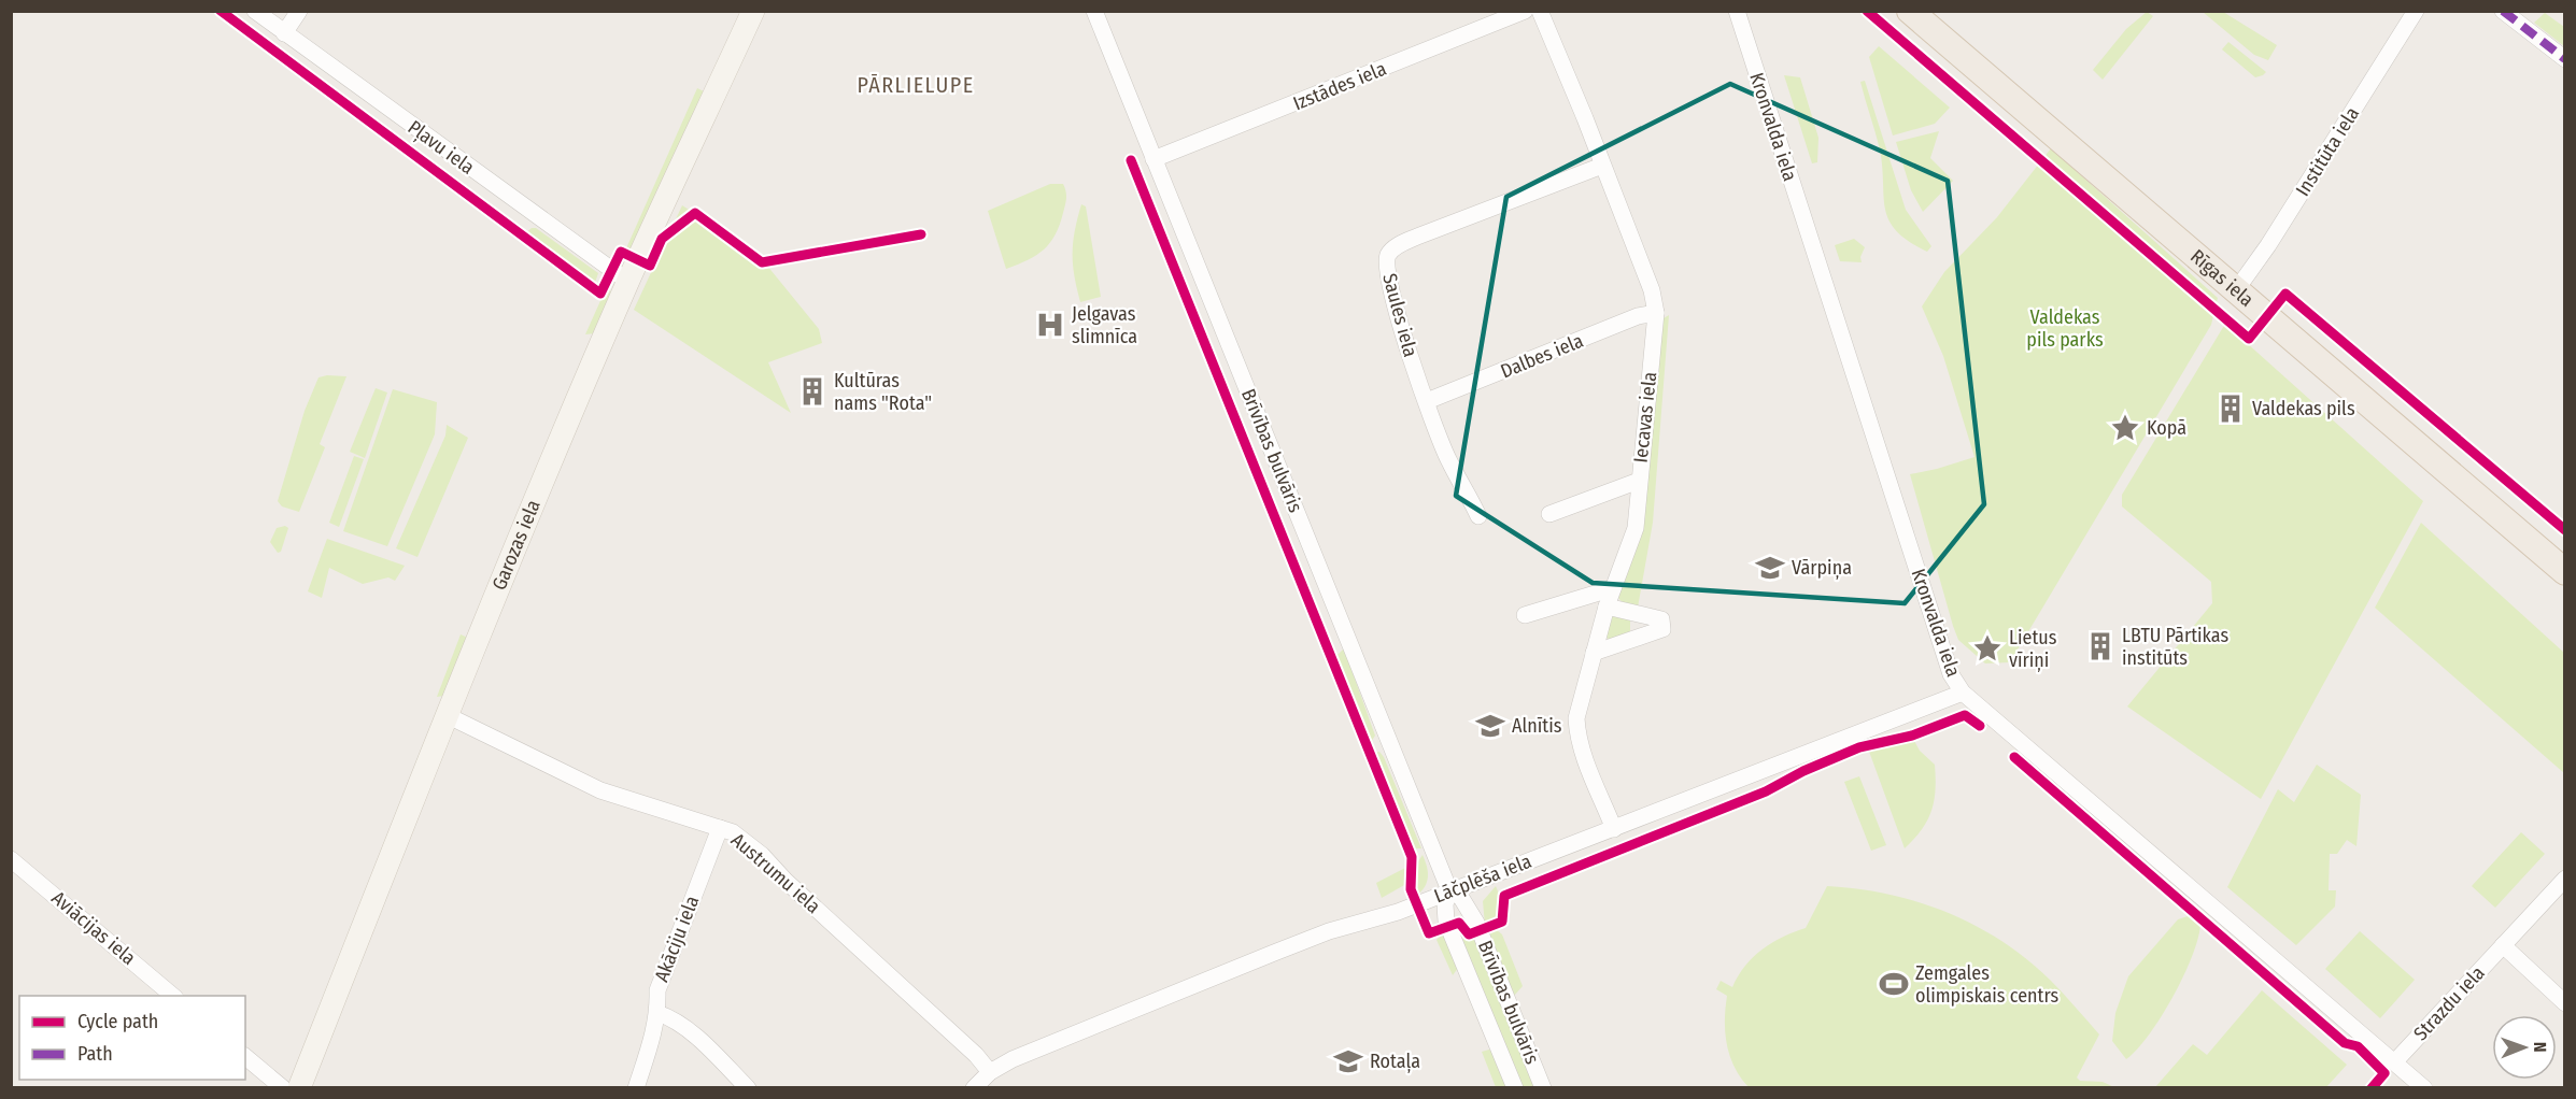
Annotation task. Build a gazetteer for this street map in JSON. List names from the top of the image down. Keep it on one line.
{"streets":{"main road":["Rīgas iela","Garozas iela"],"street":["Izstādes iela","Kronvalda iela","Pļavu iela","Institūta iela","Saules iela","Dalbes iela","Iecavas iela","Brīvības bulvāris","Austrumu iela","Lāčplēša iela","Aviācijas iela","Akāciju iela","Strazdu iela"]},"crossings":[["Izstādes iela","Brīvības bulvāris"],["Kronvalda iela","Lāčplēša iela"],["Kronvalda iela","Strazdu iela"],["Pļavu iela","Garozas iela"],["Institūta iela","Rīgas iela"],["Saules iela","Dalbes iela"],["Saules iela","Iecavas iela"],["Dalbes iela","Iecavas iela"],["Iecavas iela","Lāčplēša iela"],["Brīvības bulvāris","Lāčplēša iela"],["Garozas iela","Austrumu iela"],["Austrumu iela","Lāčplēša iela"],["Austrumu iela","Akāciju iela"]],"districts":["PĀRLIELUPE"],"parks":["Valdekas pils parks"],"places":{"hospital":["Jelgavas slimnīca"],"building":["Kultūras nams \"Rota\"","Valdekas pils","LBTU Pārtikas institūts"],"place":["Kopā","Lietus vīriņi"],"school or university":["Vārpiņa","Alnītis","Rotaļa"],"sports":["Zemgales olimpiskais centrs"]},"legend":["Cycle path","Path"],"north":"right"}
